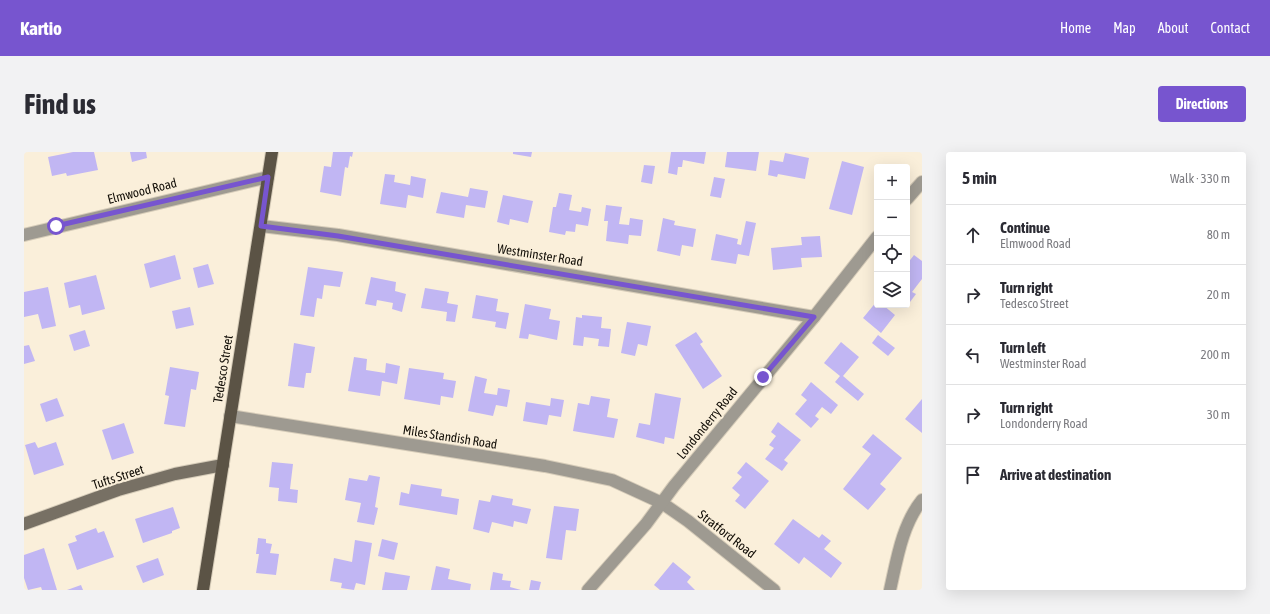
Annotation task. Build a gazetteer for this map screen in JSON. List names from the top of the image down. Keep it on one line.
{"streets":{"main road":["Tedesco Street"],"street":["Elmwood Road","Westminster Road","Londonderry Road","Miles Standish Road","Tufts Street","Stratford Road"]},"crossings":[["Elmwood Road","Tedesco Street"],["Westminster Road","Tedesco Street"],["Westminster Road","Londonderry Road"],["Tedesco Street","Miles Standish Road"],["Tedesco Street","Tufts Street"],["Londonderry Road","Miles Standish Road"],["Londonderry Road","Stratford Road"],["Miles Standish Road","Stratford Road"]],"page":{"header":"Kartio","nav":["Home","Map","About","Contact"],"buttons":"Directions","title":"Find us","heading":["5 min","Walk · 330 m"],"map_buttons":["+","−"],"list":[["Continue","Elmwood Road","80 m"],["Turn right","Tedesco Street","20 m"],["Turn left","Westminster Road","200 m"],["Turn right","Londonderry Road","30 m"],"Arrive at destination"]}}
